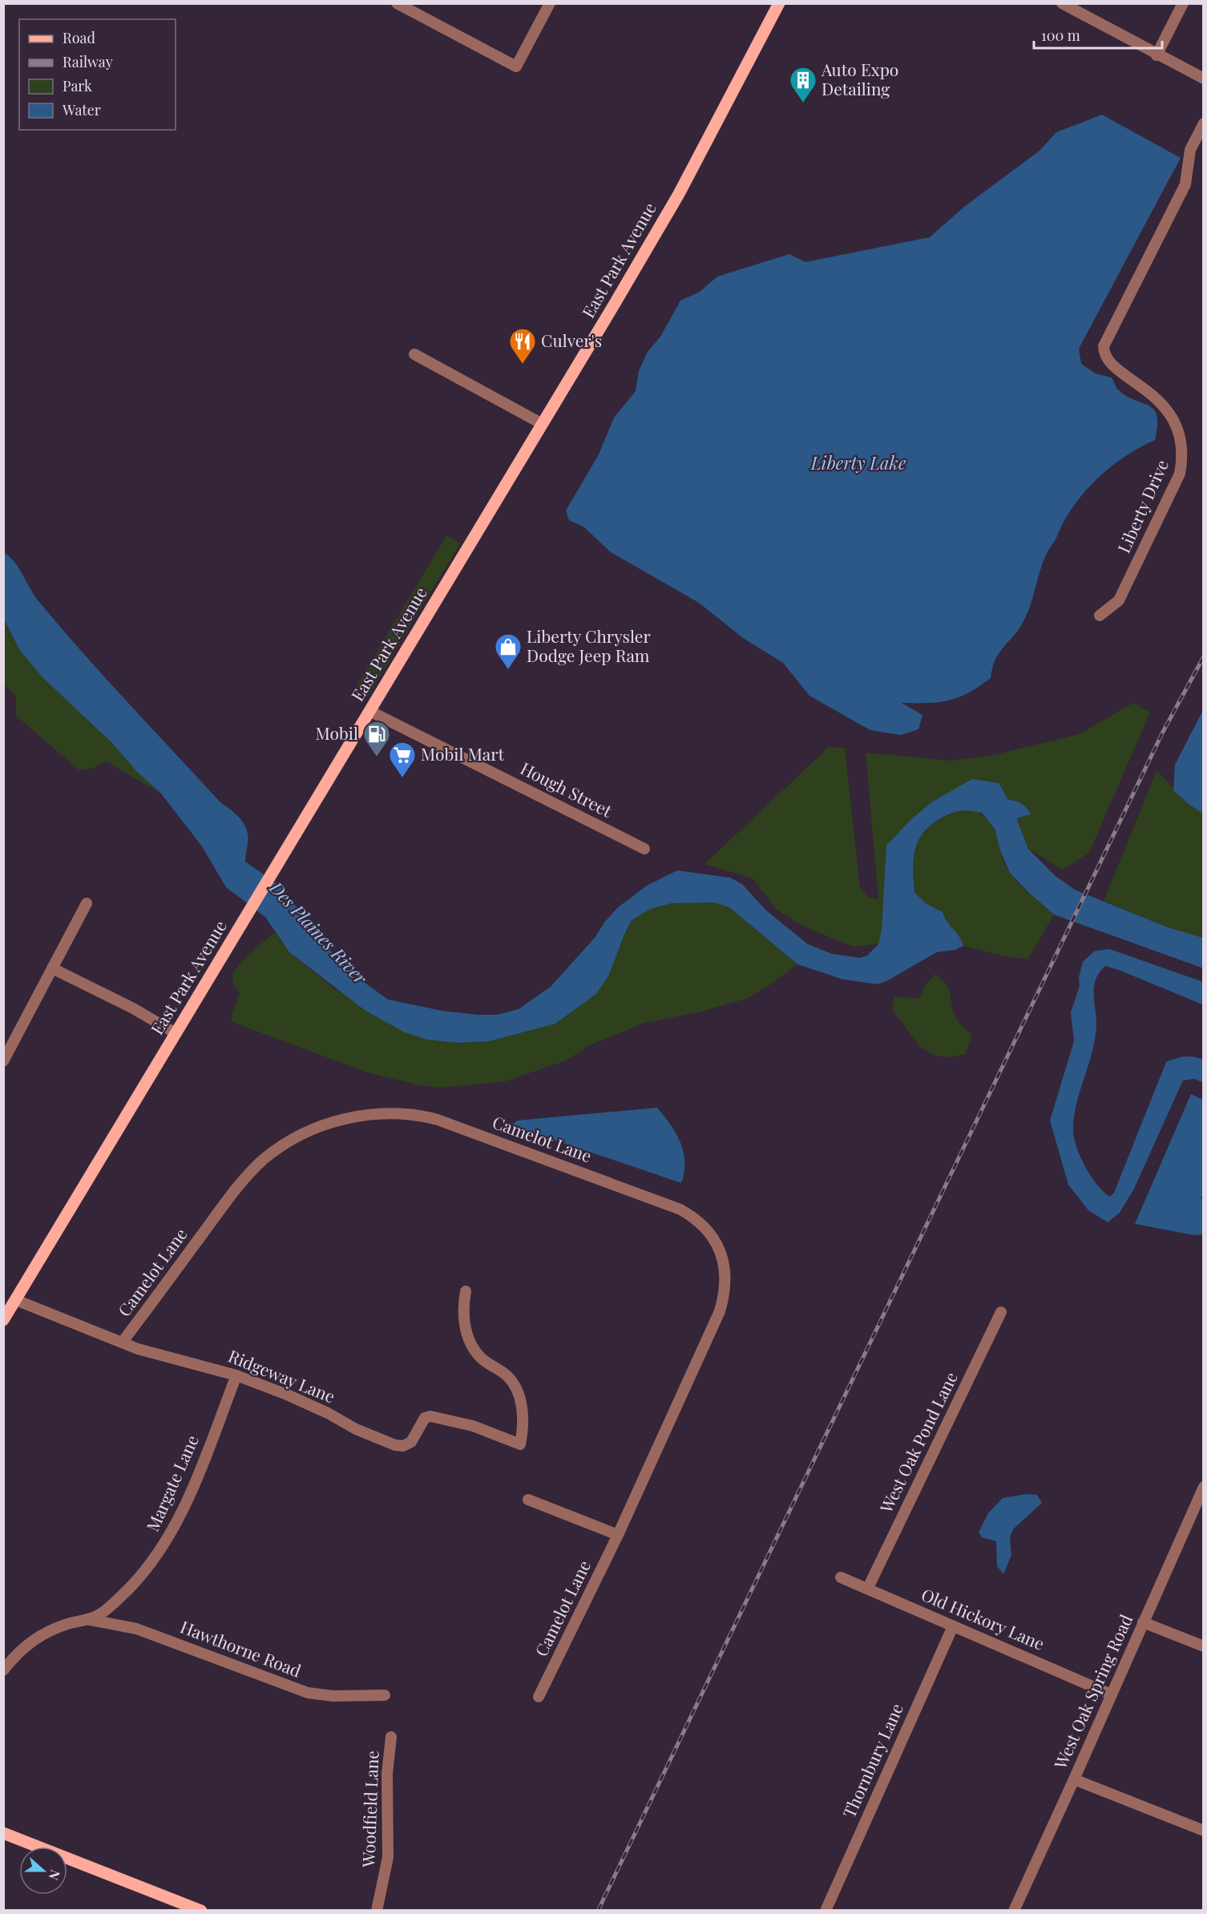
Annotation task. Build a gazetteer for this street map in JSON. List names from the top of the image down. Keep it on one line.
{"streets":{"main road":["East Park Avenue"],"street":["Liberty Drive","Hough Street","Camelot Lane","Ridgeway Lane","West Oak Pond Lane","Margate Lane","Old Hickory Lane","Hawthorne Road","West Oak Spring Road","Thornbury Lane","Woodfield Lane"]},"crossings":[["East Park Avenue","Hough Street"],["East Park Avenue","Ridgeway Lane"],["Camelot Lane","Ridgeway Lane"],["Ridgeway Lane","Margate Lane"],["West Oak Pond Lane","Old Hickory Lane"],["Margate Lane","Hawthorne Road"],["Old Hickory Lane","West Oak Spring Road"],["Old Hickory Lane","Thornbury Lane"]],"water":["Liberty Lake","Des Plaines River"],"places":{"building":["Auto Expo Detailing"],"restaurant":["Culver's"],"shop":["Liberty Chrysler Dodge Jeep Ram"],"fuel station":["Mobil"],"supermarket":["Mobil Mart"]},"legend":["Road","Railway","Park","Water"],"scale_bar":"100 m","north":"right"}
